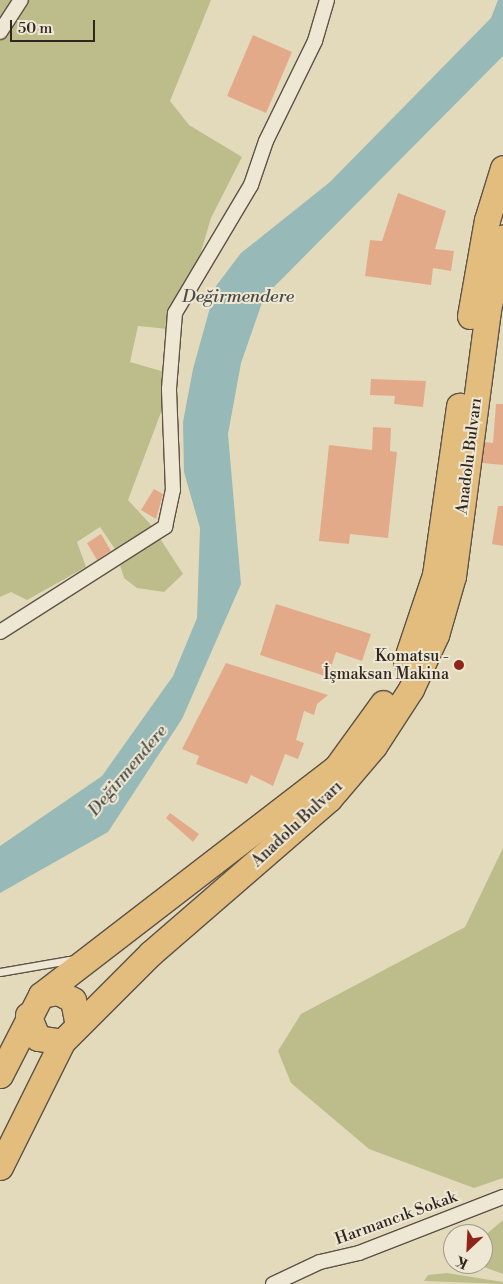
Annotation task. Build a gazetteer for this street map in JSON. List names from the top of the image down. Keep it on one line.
{"streets":{"highway":["Anadolu Bulvarı"],"street":["Harmancık Sokak"]},"water":["Değirmendere"],"places":["Komatsu - İşmaksan Makina"],"scale_bar":"50 m","north":"bottom left"}
